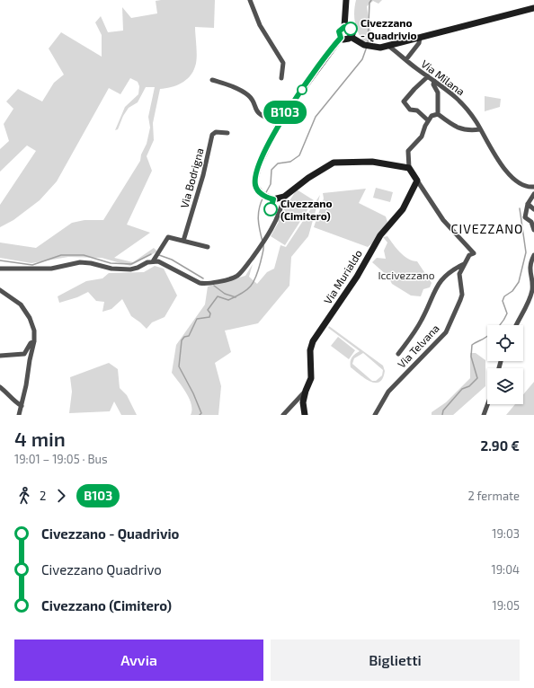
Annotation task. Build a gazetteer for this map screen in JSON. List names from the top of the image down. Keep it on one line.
{"streets":{"street":["Via Milana","Via Bodrigna","Via Murialdo","Via Telvana"]},"crossings":[["Via Murialdo","Via Telvana"]],"districts":["CIVEZZANO"],"parks":["Iccivezzano"],"places":["Civezzano - Quadrivio","Civezzano (Cimitero)"],"lines":["bus line B103"],"page":{"on_map":"B103","heading":["4 min","19:01 – 19:05 · Bus","2.90 €"],"legs":["2","B103","2 fermate"],"list":[{"name":"Civezzano - Quadrivio","value":"19:03"},{"name":"Civezzano Quadrivo","value":"19:04"},{"name":"Civezzano (Cimitero)","value":"19:05"}],"buttons":["Avvia","Biglietti"]}}
